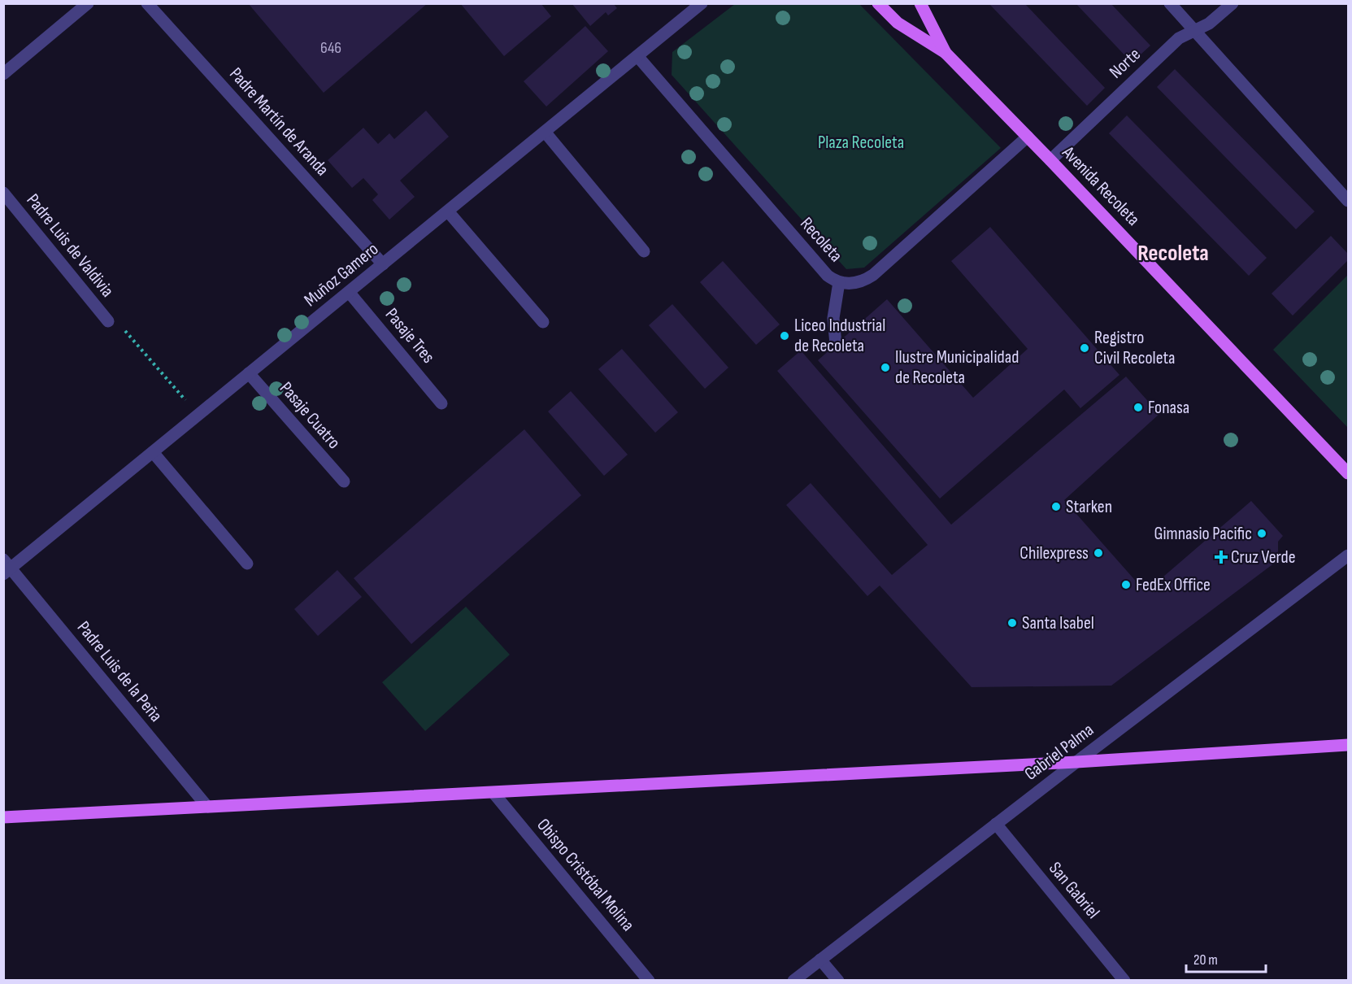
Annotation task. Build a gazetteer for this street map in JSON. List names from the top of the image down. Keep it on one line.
{"streets":{"main road":["Avenida Recoleta"],"street":["Norte","Padre Martín de Aranda","Recoleta","Padre Luis de Valdivia","Muñoz Gamero","Pasaje Tres","Pasaje Cuatro","Padre Luis de la Peña","Gabriel Palma","Obispo Cristóbal Molina","San Gabriel"]},"crossings":[["Norte","Avenida Recoleta"],["Padre Martín de Aranda","Muñoz Gamero"],["Avenida Recoleta","Recoleta"],["Recoleta","Muñoz Gamero"],["Muñoz Gamero","Pasaje Tres"],["Muñoz Gamero","Pasaje Cuatro"],["Muñoz Gamero","Padre Luis de la Peña"],["Gabriel Palma","San Gabriel"]],"districts":["Recoleta"],"parks":["Plaza Recoleta"],"places":{"other":["Liceo Industrial de Recoleta","Registro Civil Recoleta","Ilustre Municipalidad de Recoleta","Fonasa","Starken","Gimnasio Pacific","Chilexpress","FedEx Office","Santa Isabel"],"health":["Cruz Verde"]},"house_numbers":["646"],"scale_bar":"20 m"}
